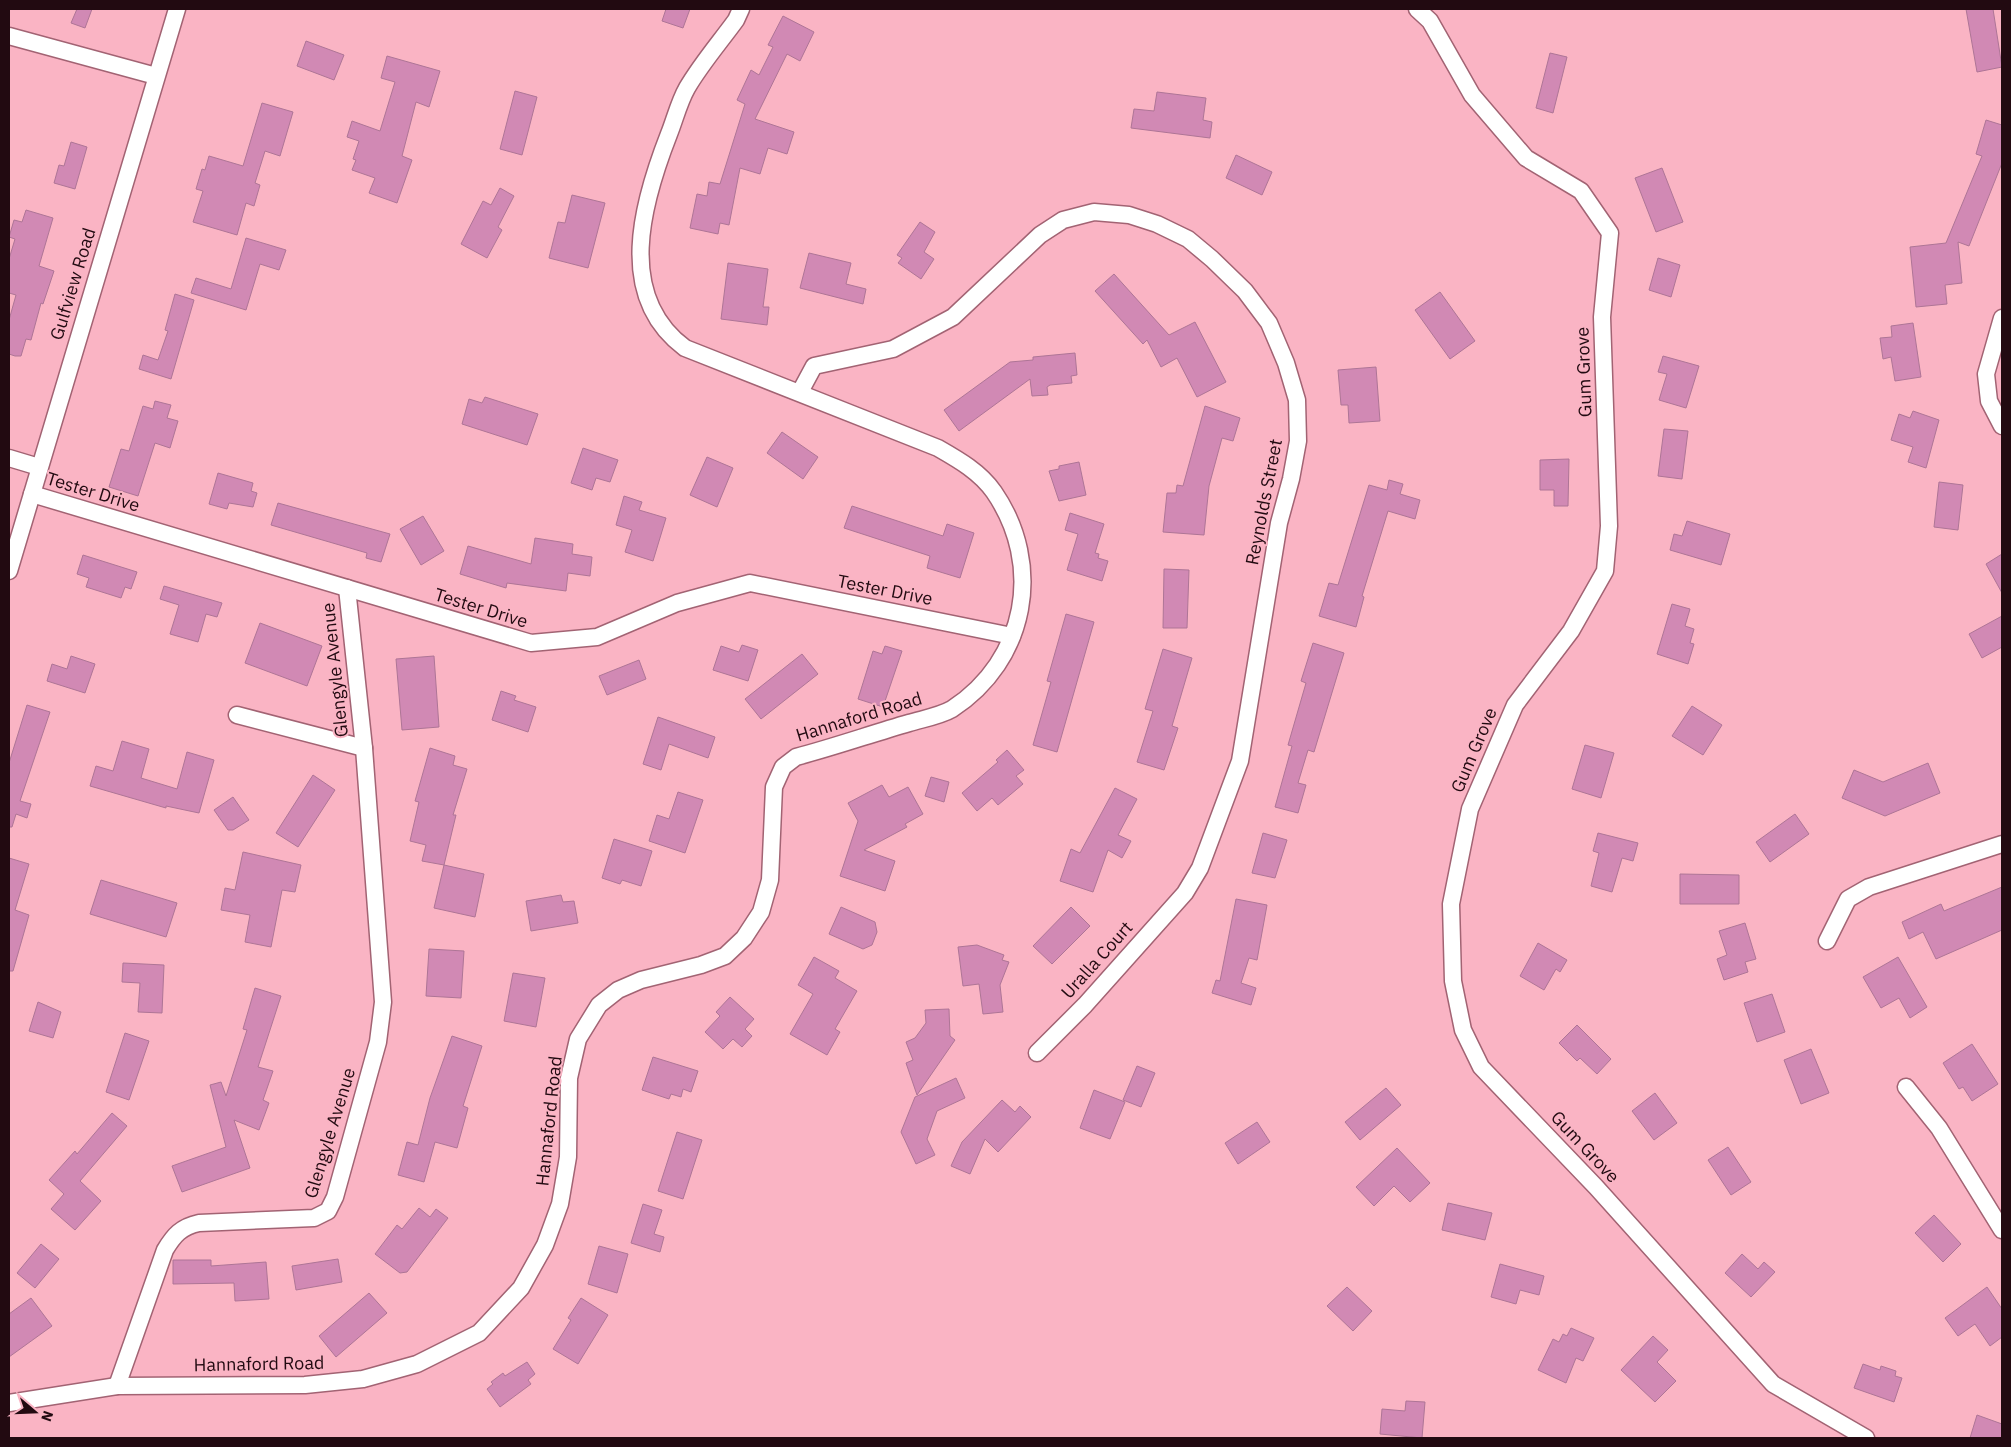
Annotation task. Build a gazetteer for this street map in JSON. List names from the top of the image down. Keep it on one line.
{"streets":{"street":["Gulfview Road","Gum Grove","Tester Drive","Reynolds Street","Glengyle Avenue","Hannaford Road","Uralla Court"]},"crossings":[["Gulfview Road","Tester Drive"],["Tester Drive","Glengyle Avenue"],["Tester Drive","Hannaford Road"],["Reynolds Street","Hannaford Road"],["Reynolds Street","Uralla Court"],["Glengyle Avenue","Hannaford Road"]],"north":"right"}
